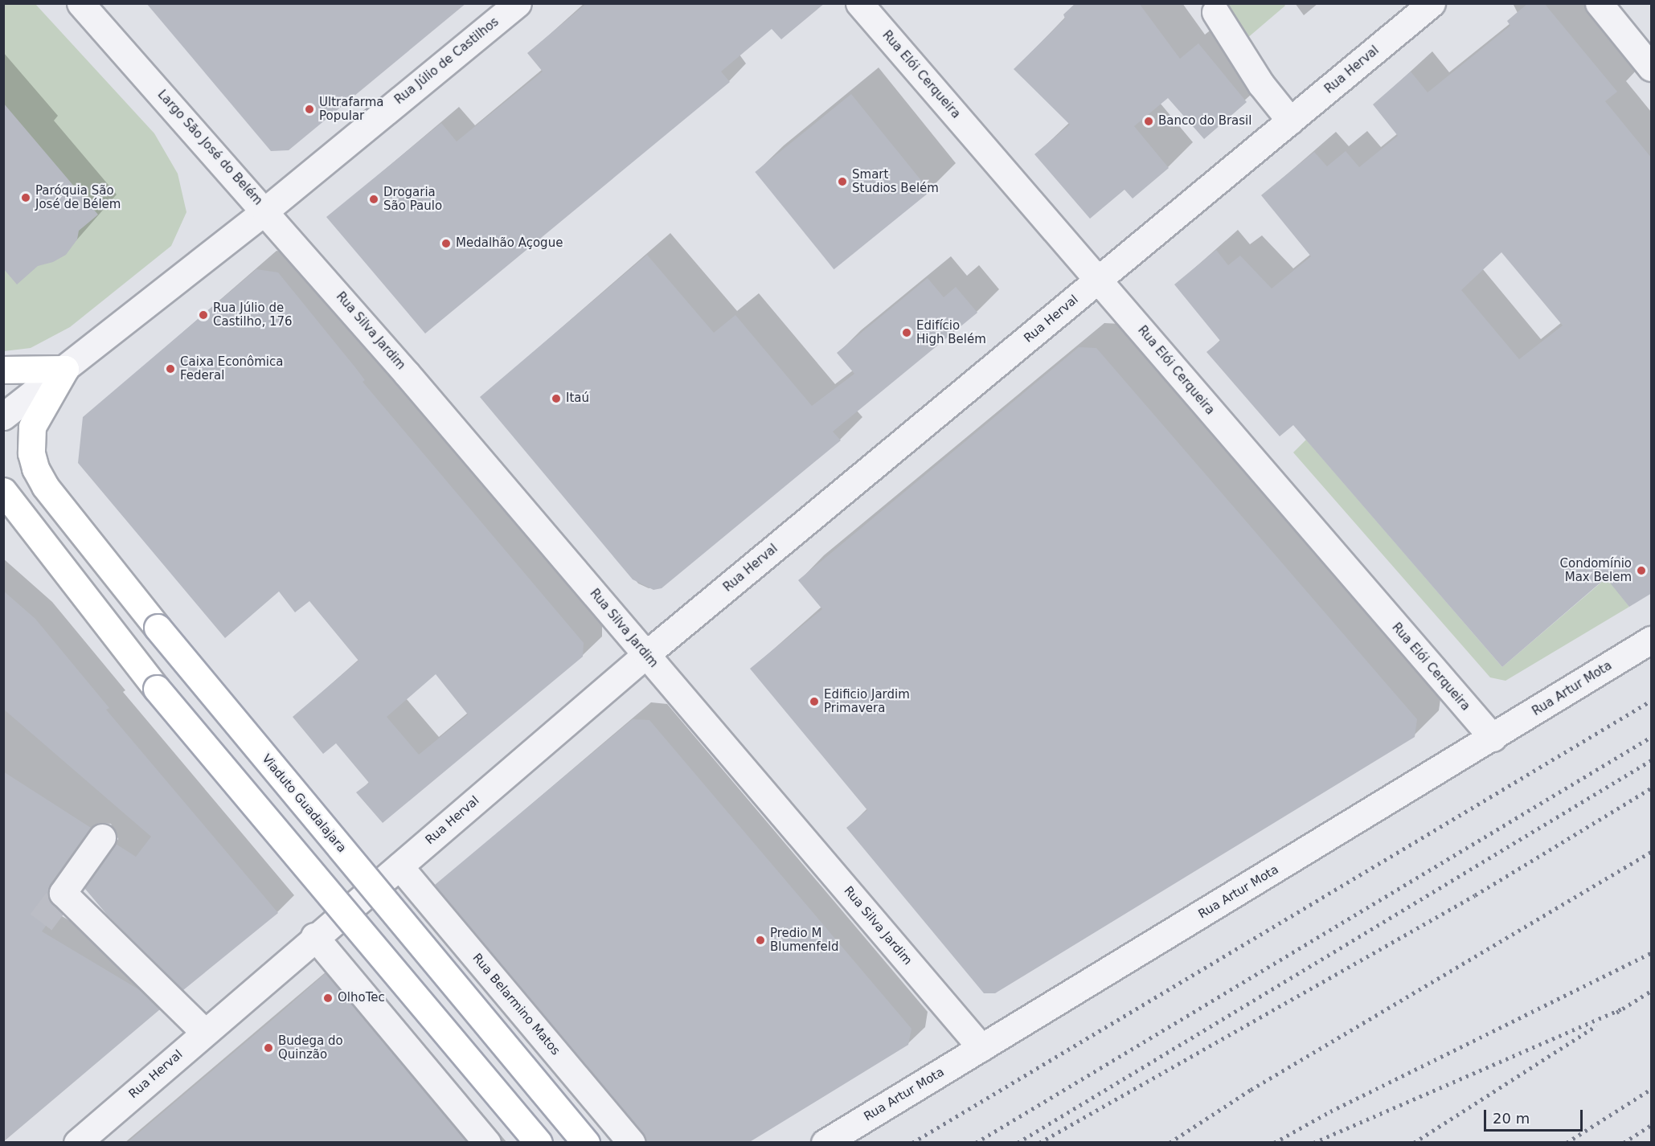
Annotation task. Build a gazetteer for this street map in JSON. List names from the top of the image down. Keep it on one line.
{"streets":{"main road":["Largo São José do Belém","Viaduto Guadalajara"],"street":["Rua Júlio de Castilhos","Rua Herval","Rua Elói Cerqueira","Rua Silva Jardim","Rua Artur Mota","Rua Belarmino Matos"]},"crossings":[["Rua Júlio de Castilhos","Largo São José do Belém"],["Rua Júlio de Castilhos","Rua Silva Jardim"],["Rua Herval","Rua Elói Cerqueira"],["Rua Herval","Rua Silva Jardim"],["Rua Herval","Rua Belarmino Matos"],["Rua Elói Cerqueira","Rua Artur Mota"],["Largo São José do Belém","Rua Silva Jardim"],["Largo São José do Belém","Viaduto Guadalajara"],["Rua Silva Jardim","Rua Artur Mota"]],"places":["Ultrafarma Popular","Banco do Brasil","Smart Studios Belém","Paróquia São José de Bélem","Drogaria São Paulo","Medalhão Açogue","Rua Júlio de Castilho, 176","Edifício High Belém","Caixa Econômica Federal","Itaú","Condomínio Max Belem","Edificio Jardim Primavera","Predio M Blumenfeld","OlhoTec","Budega do Quinzão"],"scale_bar":"20 m"}
